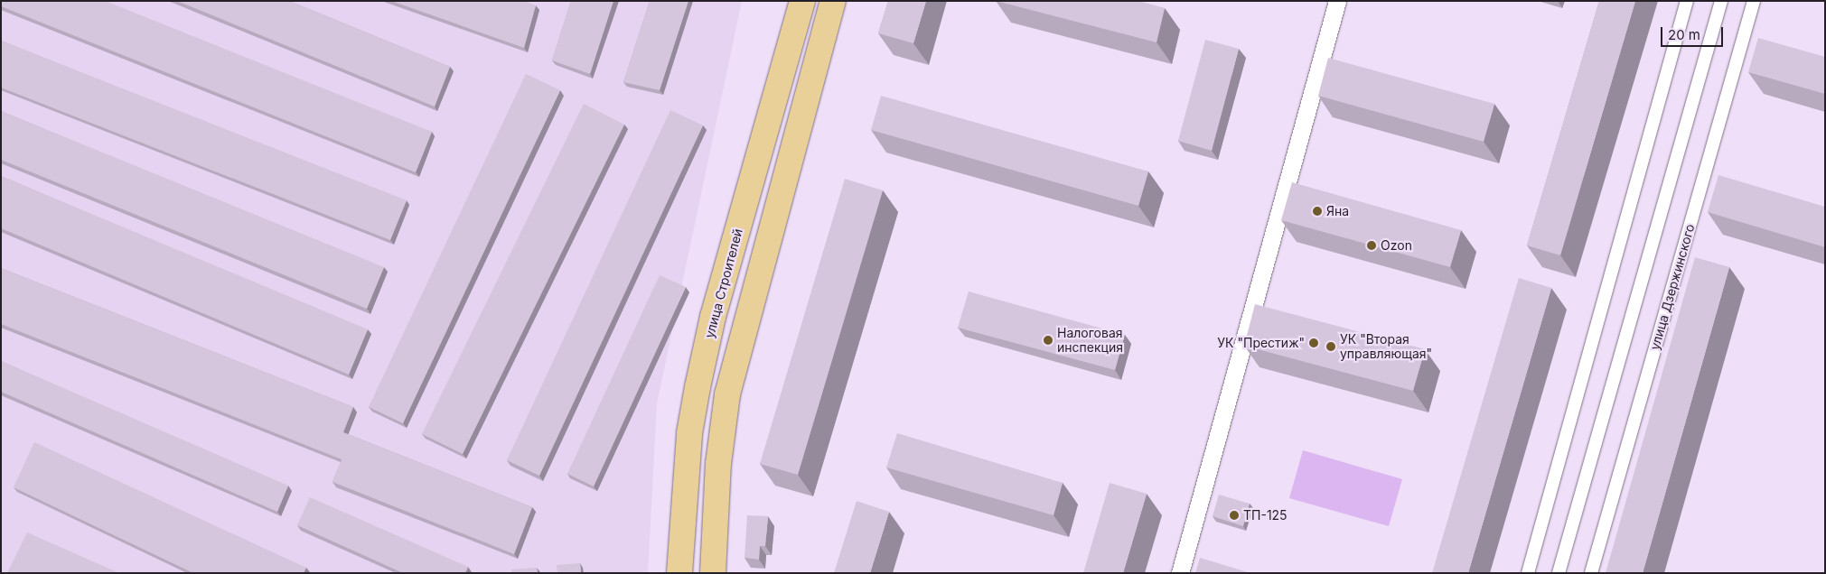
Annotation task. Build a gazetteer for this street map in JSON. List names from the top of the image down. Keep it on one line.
{"streets":{"main road":["улица Строителей"],"street":["улица Дзержинского"]},"places":["Яна","Ozon","Налоговая инспекция","УК \"Престиж\"","УК \"Вторая управляющая\"","ТП-125"],"scale_bar":"20 m"}
